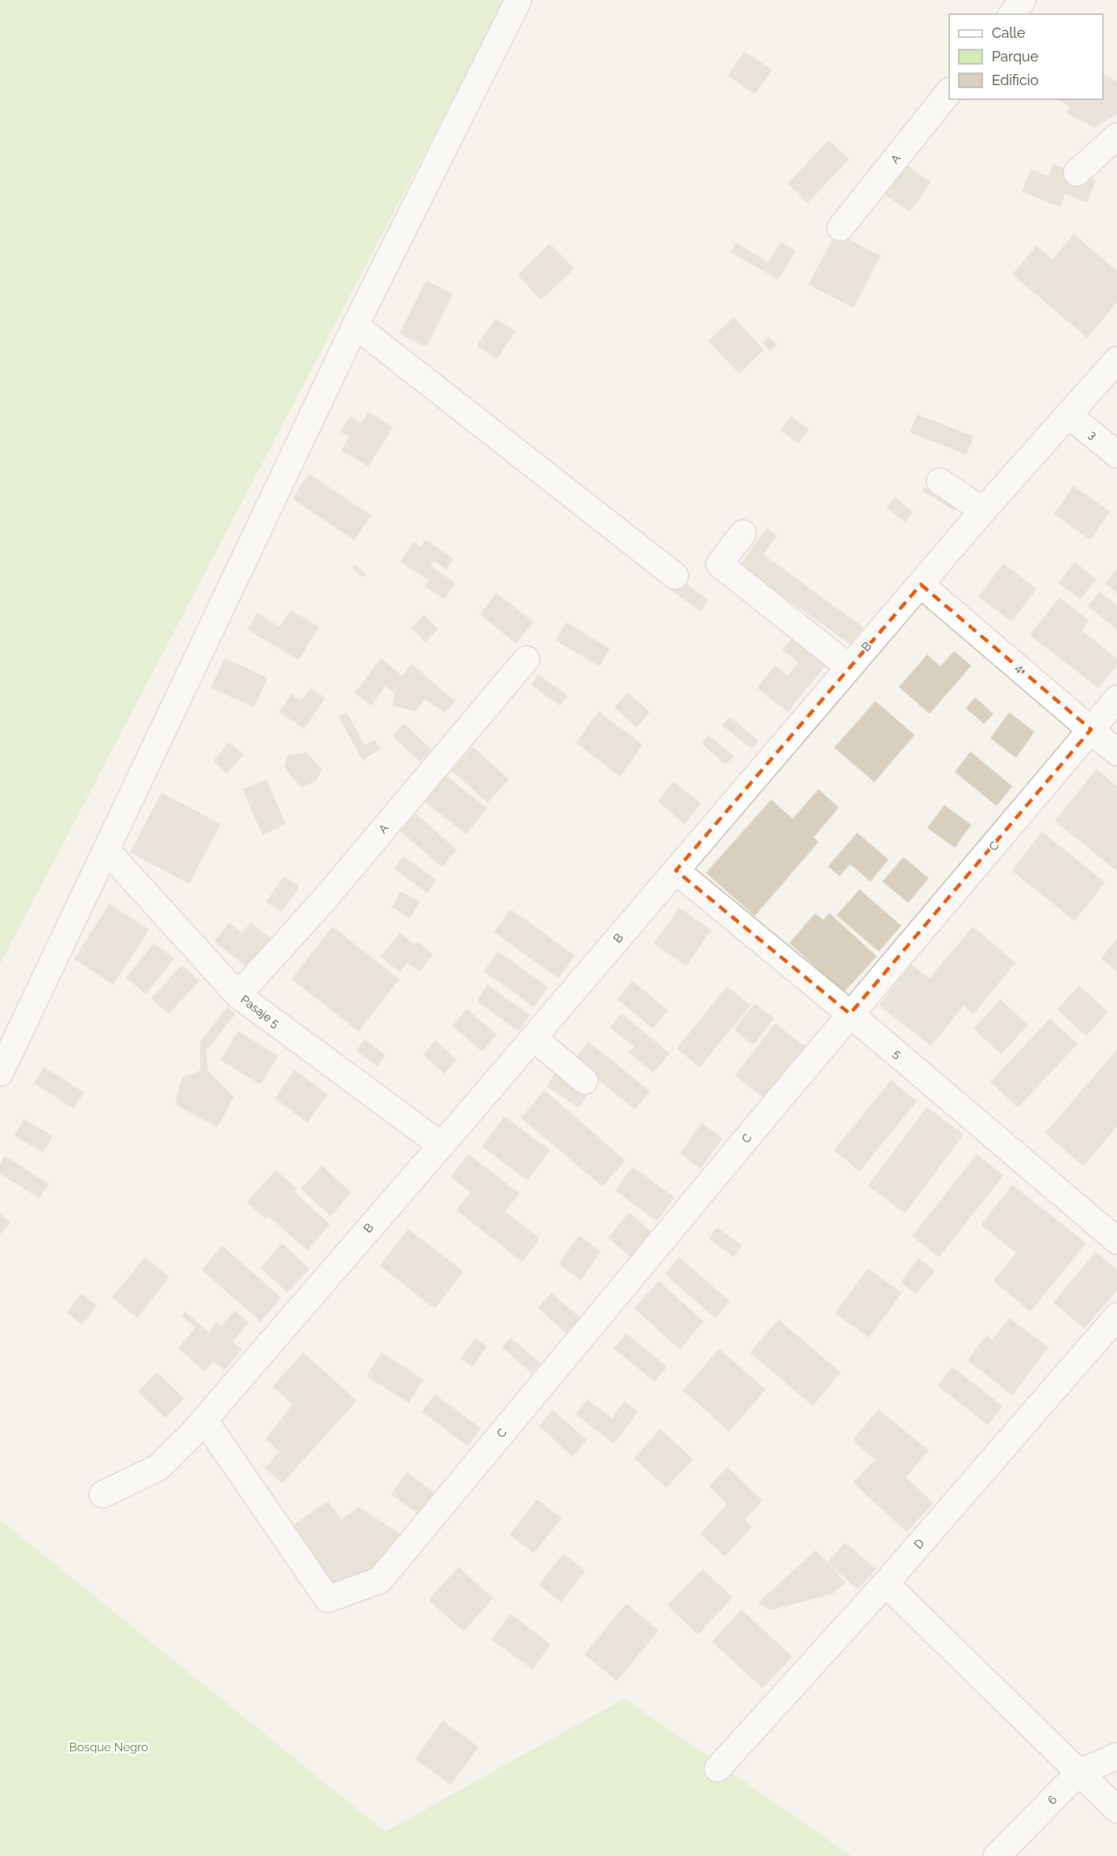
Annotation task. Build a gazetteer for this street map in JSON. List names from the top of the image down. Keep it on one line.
{"streets":{"street":["A","3","B","4","C","Pasaje 5","5","D","6"]},"crossings":[["A","Pasaje 5"],["3","B"],["B","4"],["B","C"],["B","Pasaje 5"],["B","5"],["4","C"],["C","5"]],"parks":["Bosque Negro"],"legend":["Calle","Parque","Edificio"]}
